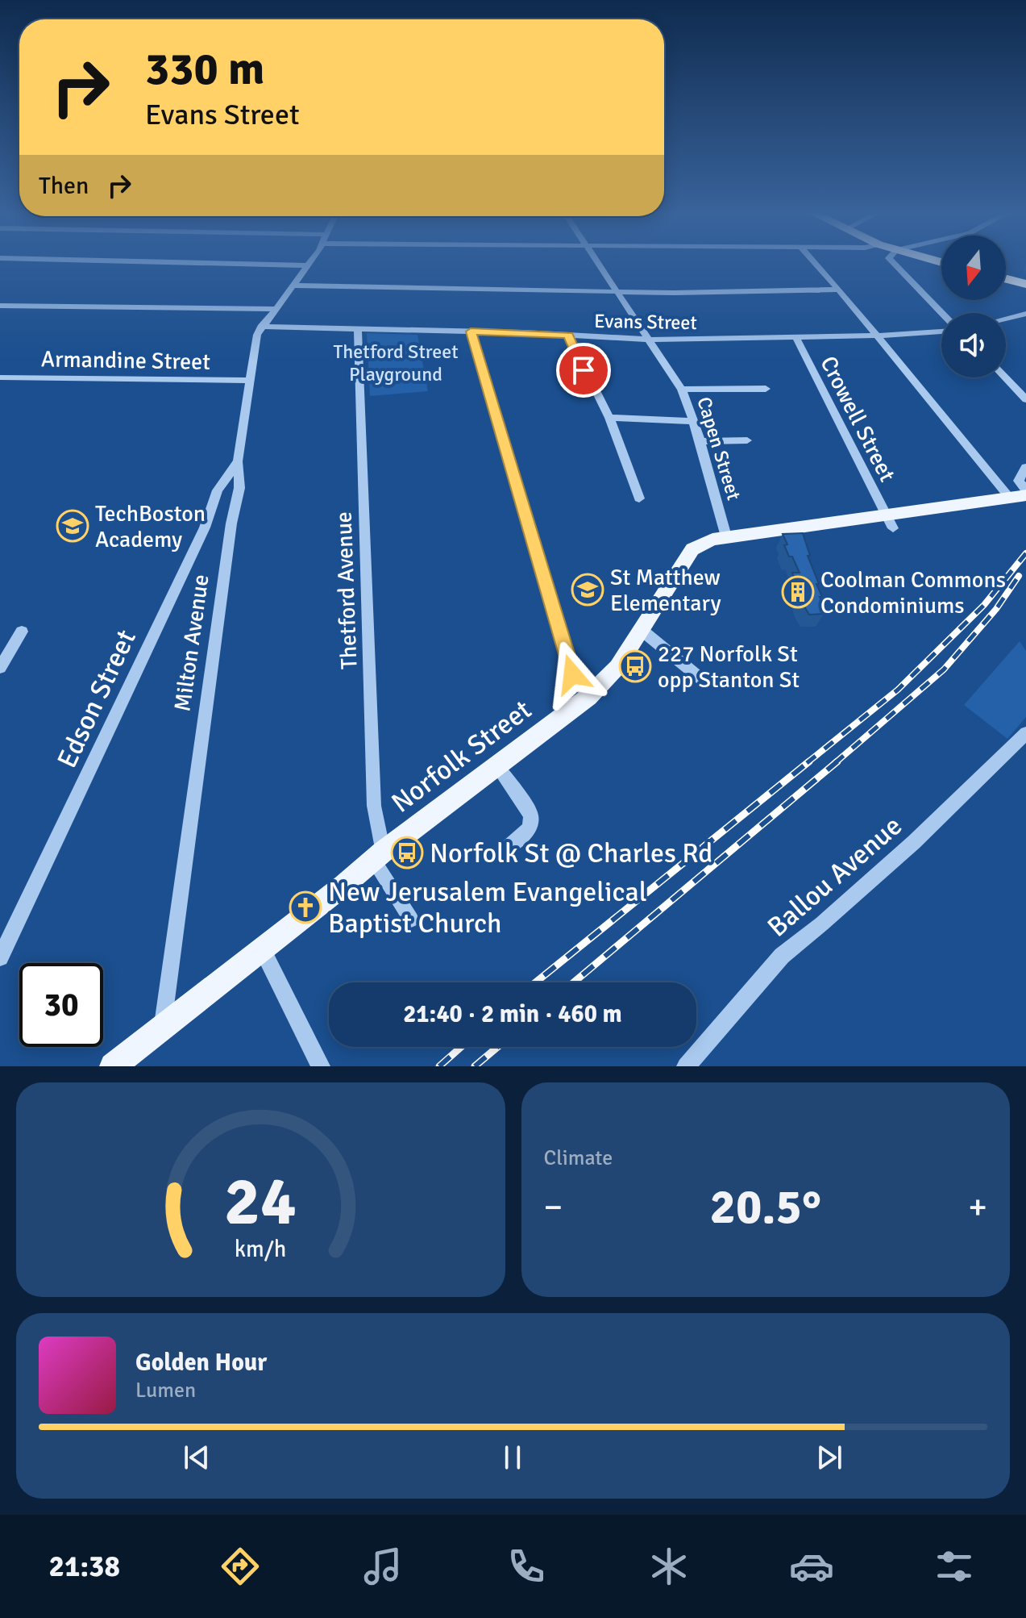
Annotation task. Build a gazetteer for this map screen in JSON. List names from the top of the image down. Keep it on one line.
{"streets":{"main road":["Norfolk Street"],"street":["Evans Street","Armandine Street","Crowell Street","Capen Street","Thetford Avenue","Milton Avenue","Edson Street","Ballou Avenue"]},"crossings":[["Evans Street","Crowell Street"],["Evans Street","Capen Street"],["Evans Street","Thetford Avenue"],["Evans Street","Milton Avenue"],["Armandine Street","Milton Avenue"],["Crowell Street","Norfolk Street"],["Capen Street","Norfolk Street"],["Thetford Avenue","Norfolk Street"],["Milton Avenue","Edson Street"],["Milton Avenue","Norfolk Street"]],"parks":["Thetford Street Playground"],"places":{"school or university":["TechBoston Academy","St Matthew Elementary"],"building":["Coolman Commons Condominiums"],"bus stop":["227 Norfolk St opp Stanton St","Norfolk St @ Charles Rd"],"church":["New Jerusalem Evangelical Baptist Church"]},"north":"bottom","page":{"turn":["330 m","Evans Street"],"then":"Then","limit":"30","trip":"21:40 · 2 min · 460 m","tile":"Climate","heat":["−","20.5°","+"],"song":["Golden Hour","Lumen"],"tabs":"21:38","gauge":["24","km/h"]}}
